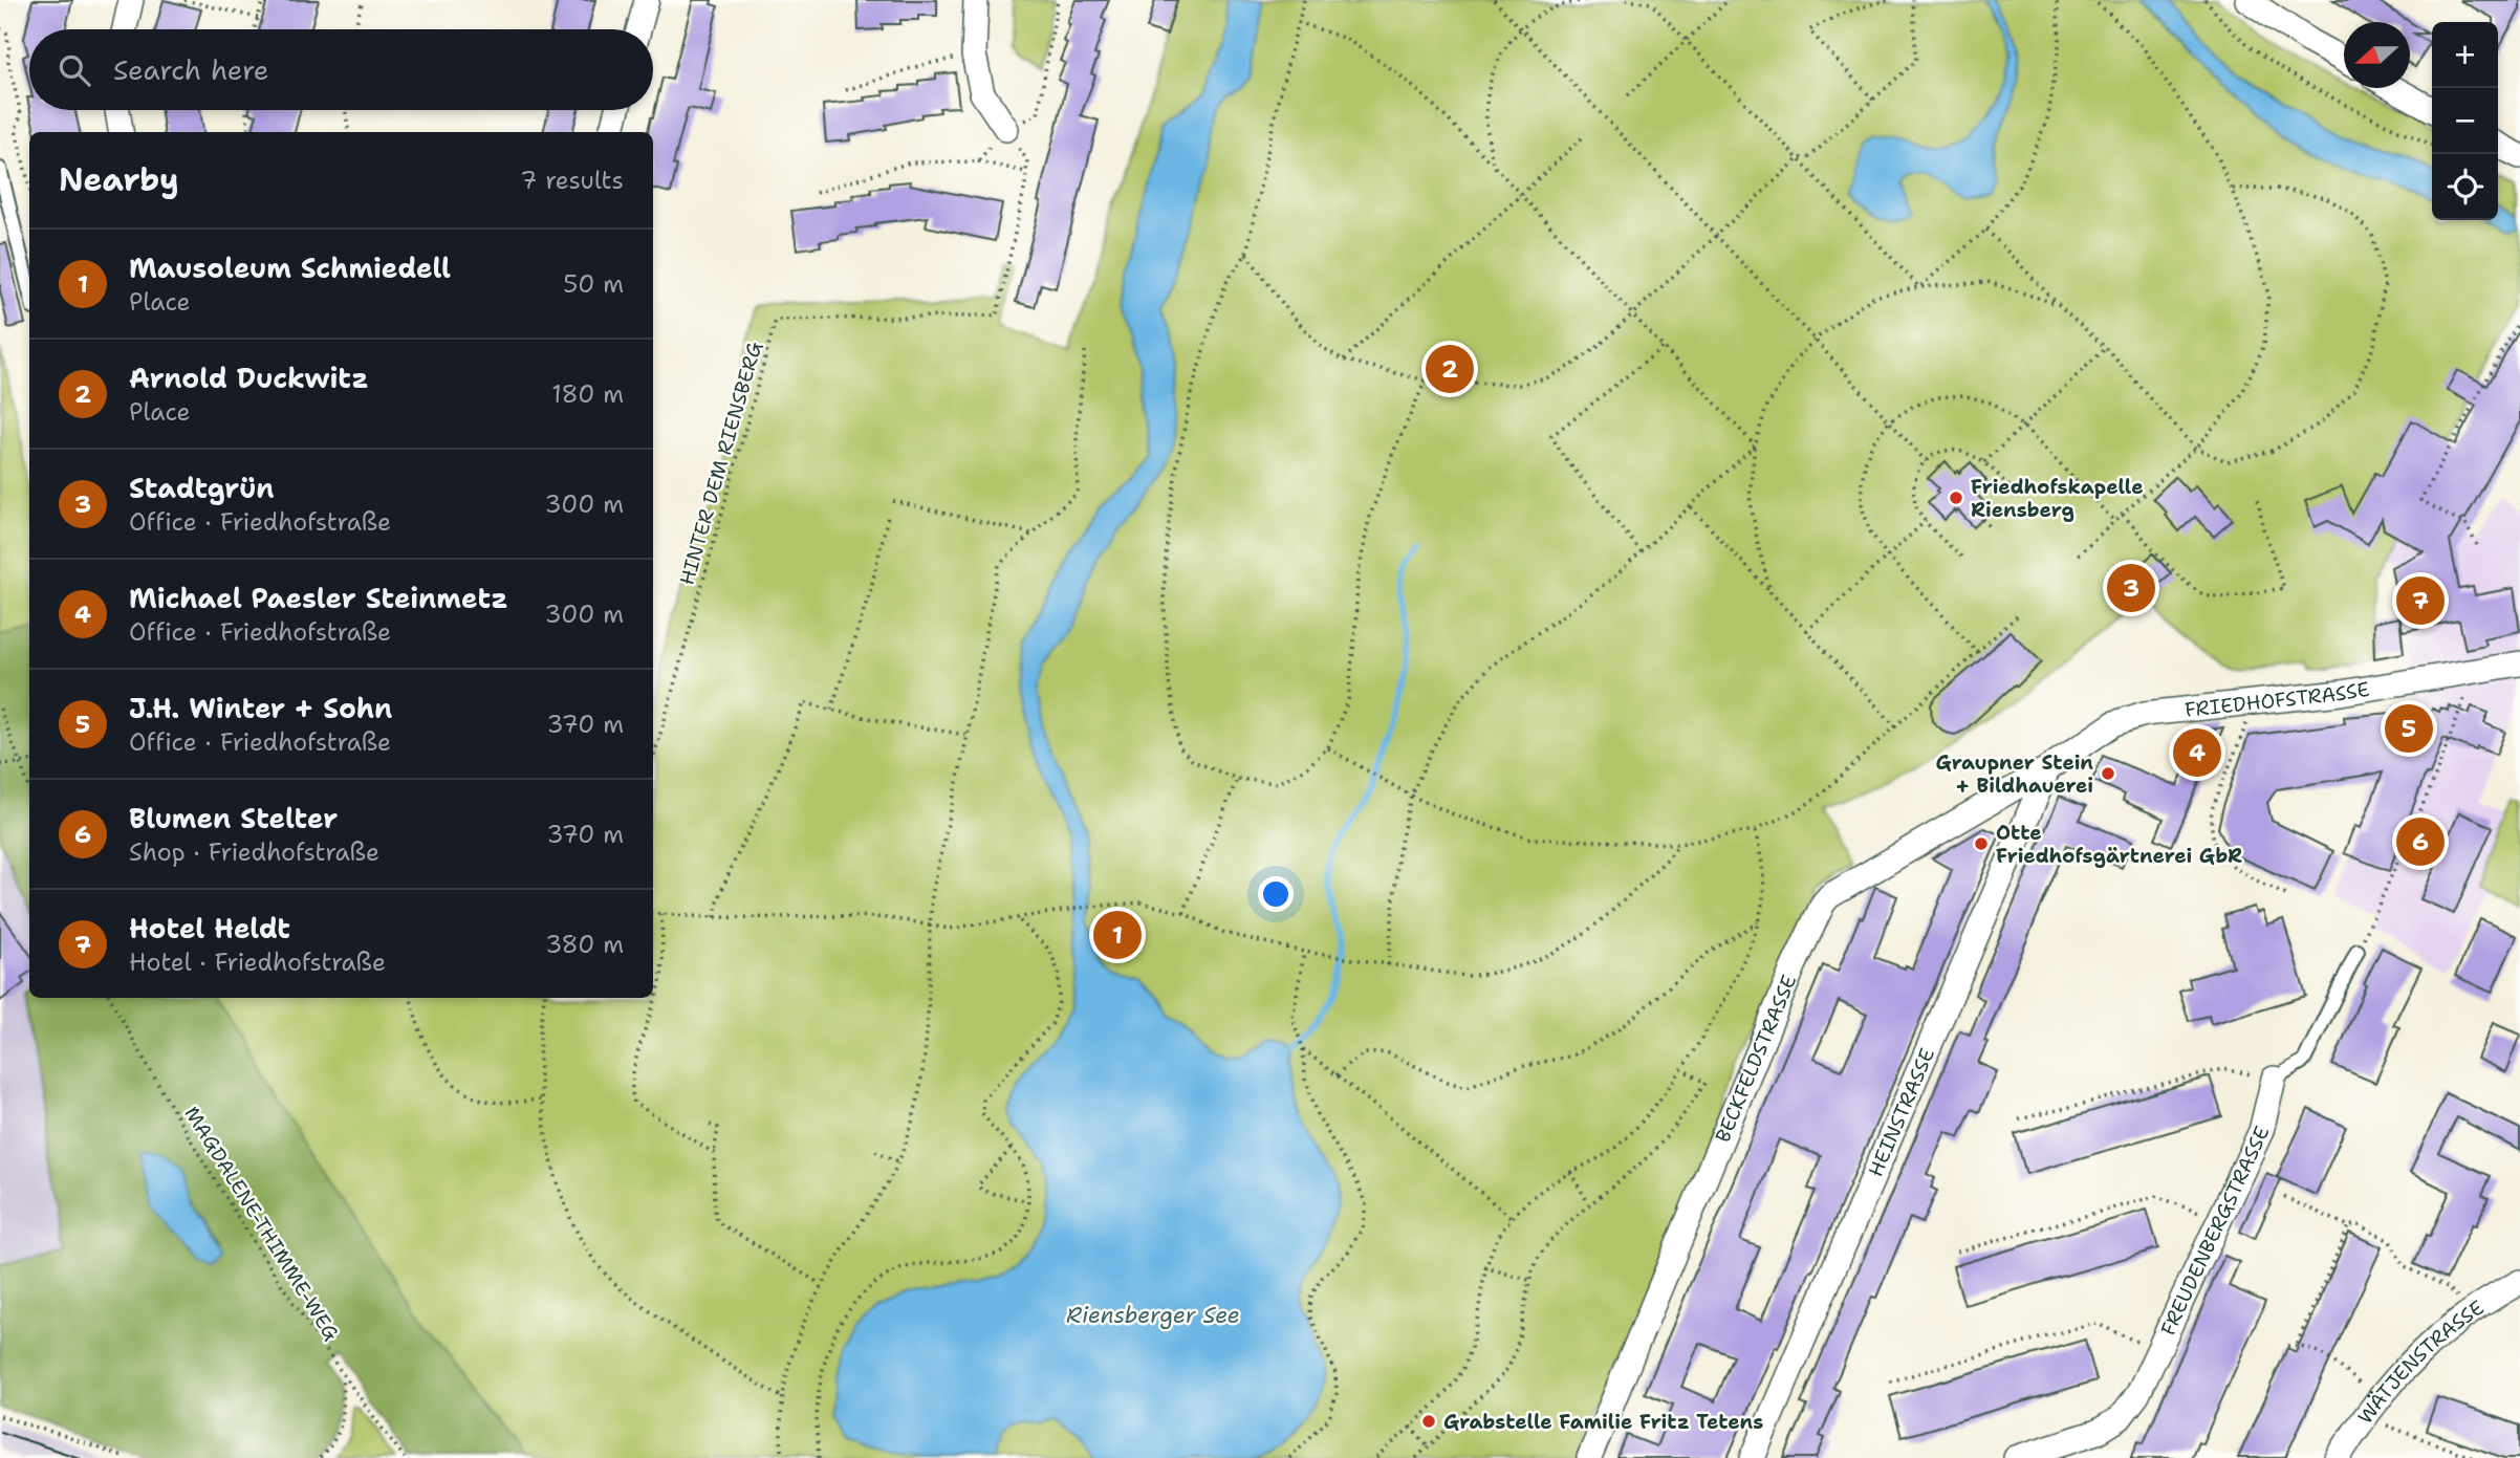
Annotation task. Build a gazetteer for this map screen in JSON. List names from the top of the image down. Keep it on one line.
{"streets":{"street":["FRIEDHOFSTRASSE","BECKFELDSTRASSE","HEINSTRASSE","FREUDENBERGSTRASSE","WÄTJENSTRASSE"],"path":["HINTER DEM RIENSBERG","MAGDALENE-THIMME-WEG"]},"crossings":[["FRIEDHOFSTRASSE","BECKFELDSTRASSE"],["FRIEDHOFSTRASSE","HEINSTRASSE"],["BECKFELDSTRASSE","HEINSTRASSE"]],"water":["Riensberger See"],"places":["Friedhofskapelle Riensberg","Graupner Stein + Bildhauerei","Otte Friedhofsgärtnerei GbR","Grabstelle Familie Fritz Tetens"],"north":"left","page":{"map_buttons":["+","−"],"search":"Search here","heading":["Nearby","7 results"],"list":[{"mark":"1","name":"Mausoleum Schmiedell","note":"Place","value":"50 m"},{"mark":"2","name":"Arnold Duckwitz","note":"Place","value":"180 m"},{"mark":"3","name":"Stadtgrün","note":"Office · Friedhofstraße","value":"300 m"},{"mark":"4","name":"Michael Paesler Steinmetz","note":"Office · Friedhofstraße","value":"300 m"},{"mark":"5","name":"J.H. Winter + Sohn","note":"Office · Friedhofstraße","value":"370 m"},{"mark":"6","name":"Blumen Stelter","note":"Shop · Friedhofstraße","value":"370 m"},{"mark":"7","name":"Hotel Heldt","note":"Hotel · Friedhofstraße","value":"380 m"}],"pins":["2","3","7","5","4","6","1"]}}
